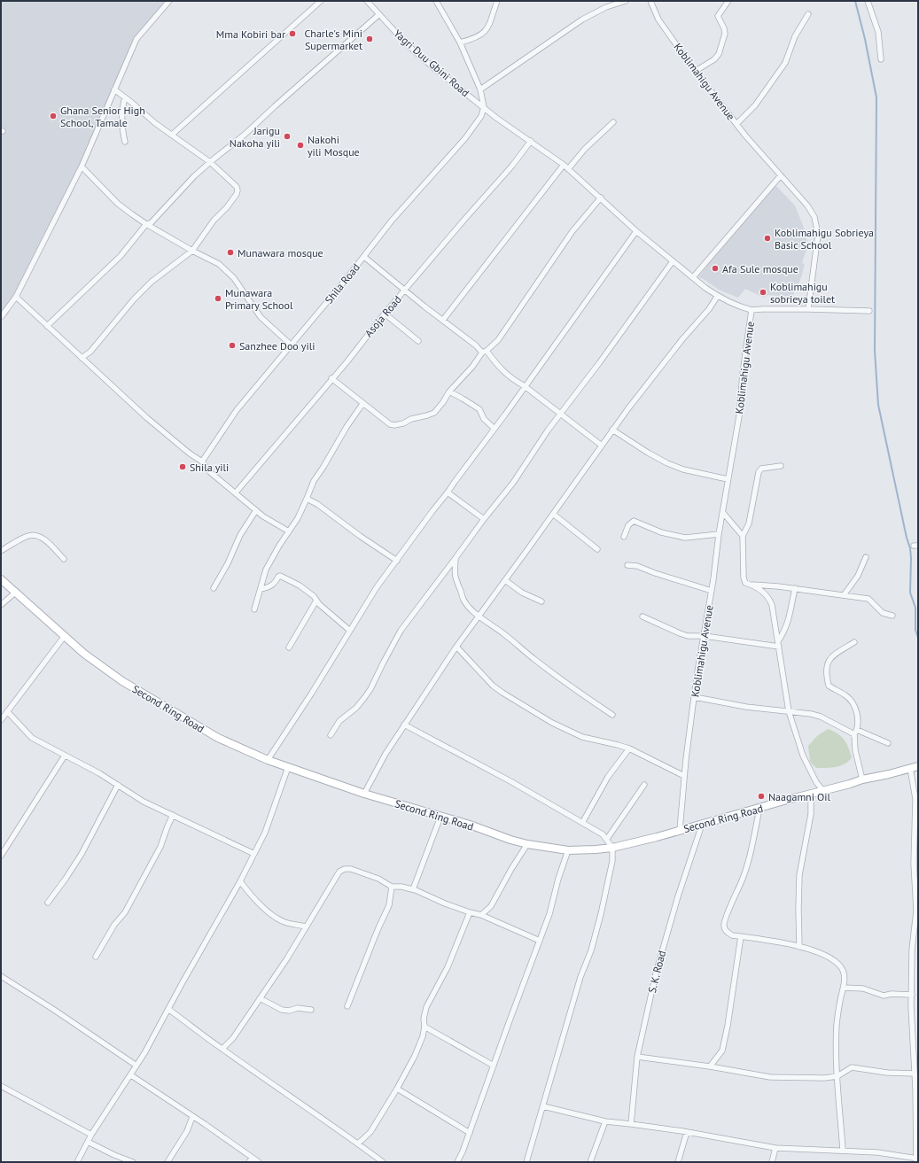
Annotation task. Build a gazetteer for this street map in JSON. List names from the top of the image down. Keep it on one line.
{"streets":{"street":["Yagri Duu Gbini Road","Koblimahigu Avenue","Shila Road","Asoja Road","Second Ring Road","S. K. Road"]},"crossings":[["Yagri Duu Gbini Road","Koblimahigu Avenue"],["Yagri Duu Gbini Road","Shila Road"],["Yagri Duu Gbini Road","Asoja Road"],["Koblimahigu Avenue","Second Ring Road"],["Second Ring Road","S. K. Road"]],"places":["Mma Kobiri bar","Charle's Mini Supermarket","Ghana Senior High School, Tamale","Jarigu Nakoha yili","Nakohi yili Mosque","Koblimahigu Sobrieya Basic School","Munawara mosque","Afa Sule mosque","Koblimahigu sobrieya toilet","Munawara Primary School","Sanzhee Doo yili","Shila yili","Naagamni Oil"]}
